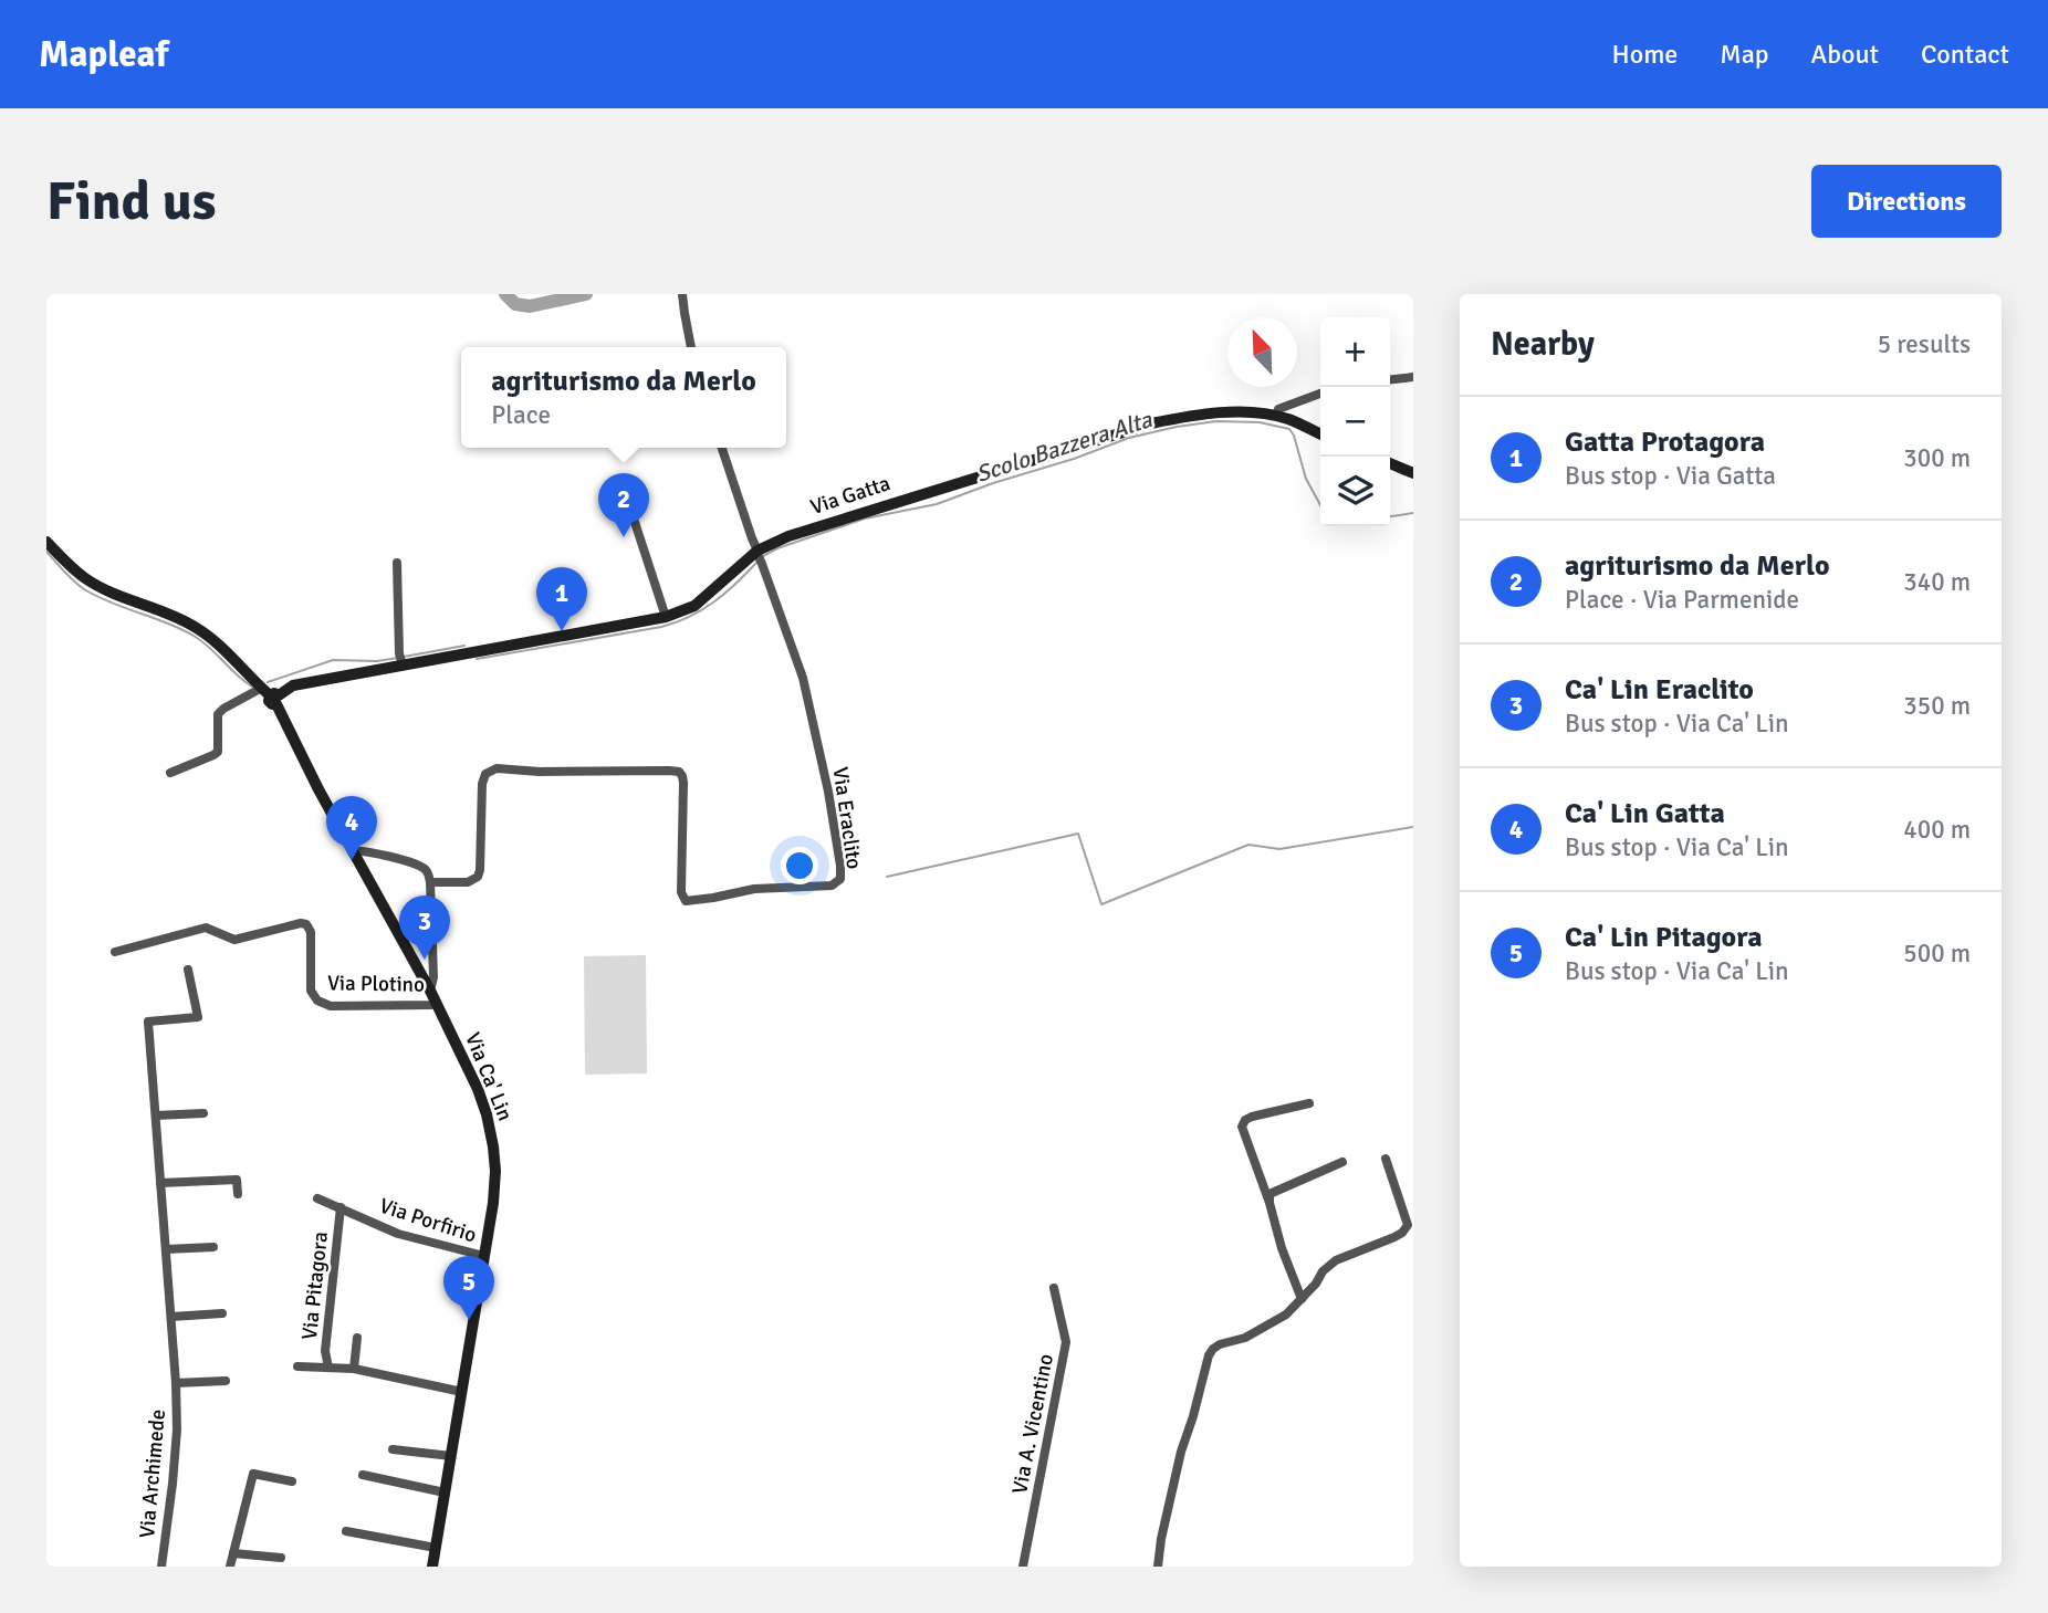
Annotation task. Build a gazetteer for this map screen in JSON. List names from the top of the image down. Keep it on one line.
{"streets":{"street":["Via Gatta","Via Eraclito","Via Plotino","Via Ca' Lin","Via Porfirio","Via Pitagora","Via A. Vicentino","Via Archimede"]},"crossings":[["Via Gatta","Via Eraclito"],["Via Gatta","Via Ca' Lin"],["Via Plotino","Via Ca' Lin"],["Via Ca' Lin","Via Porfirio"],["Via Ca' Lin","Via Pitagora"],["Via Porfirio","Via Pitagora"]],"water":["Scolo Bazzera Alta"],"north":"top left","page":{"header":"Mapleaf","nav":["Home","Map","About","Contact"],"buttons":"Directions","title":"Find us","heading":["Nearby","5 results"],"map_buttons":["+","−"],"popup":["agriturismo da Merlo","Place"],"list":[{"mark":"1","name":"Gatta Protagora","note":"Bus stop · Via Gatta","value":"300 m"},{"mark":"2","name":"agriturismo da Merlo","note":"Place · Via Parmenide","value":"340 m"},{"mark":"3","name":"Ca' Lin Eraclito","note":"Bus stop · Via Ca' Lin","value":"350 m"},{"mark":"4","name":"Ca' Lin Gatta","note":"Bus stop · Via Ca' Lin","value":"400 m"},{"mark":"5","name":"Ca' Lin Pitagora","note":"Bus stop · Via Ca' Lin","value":"500 m"}],"pins":["2","1","4","3","5"]}}
